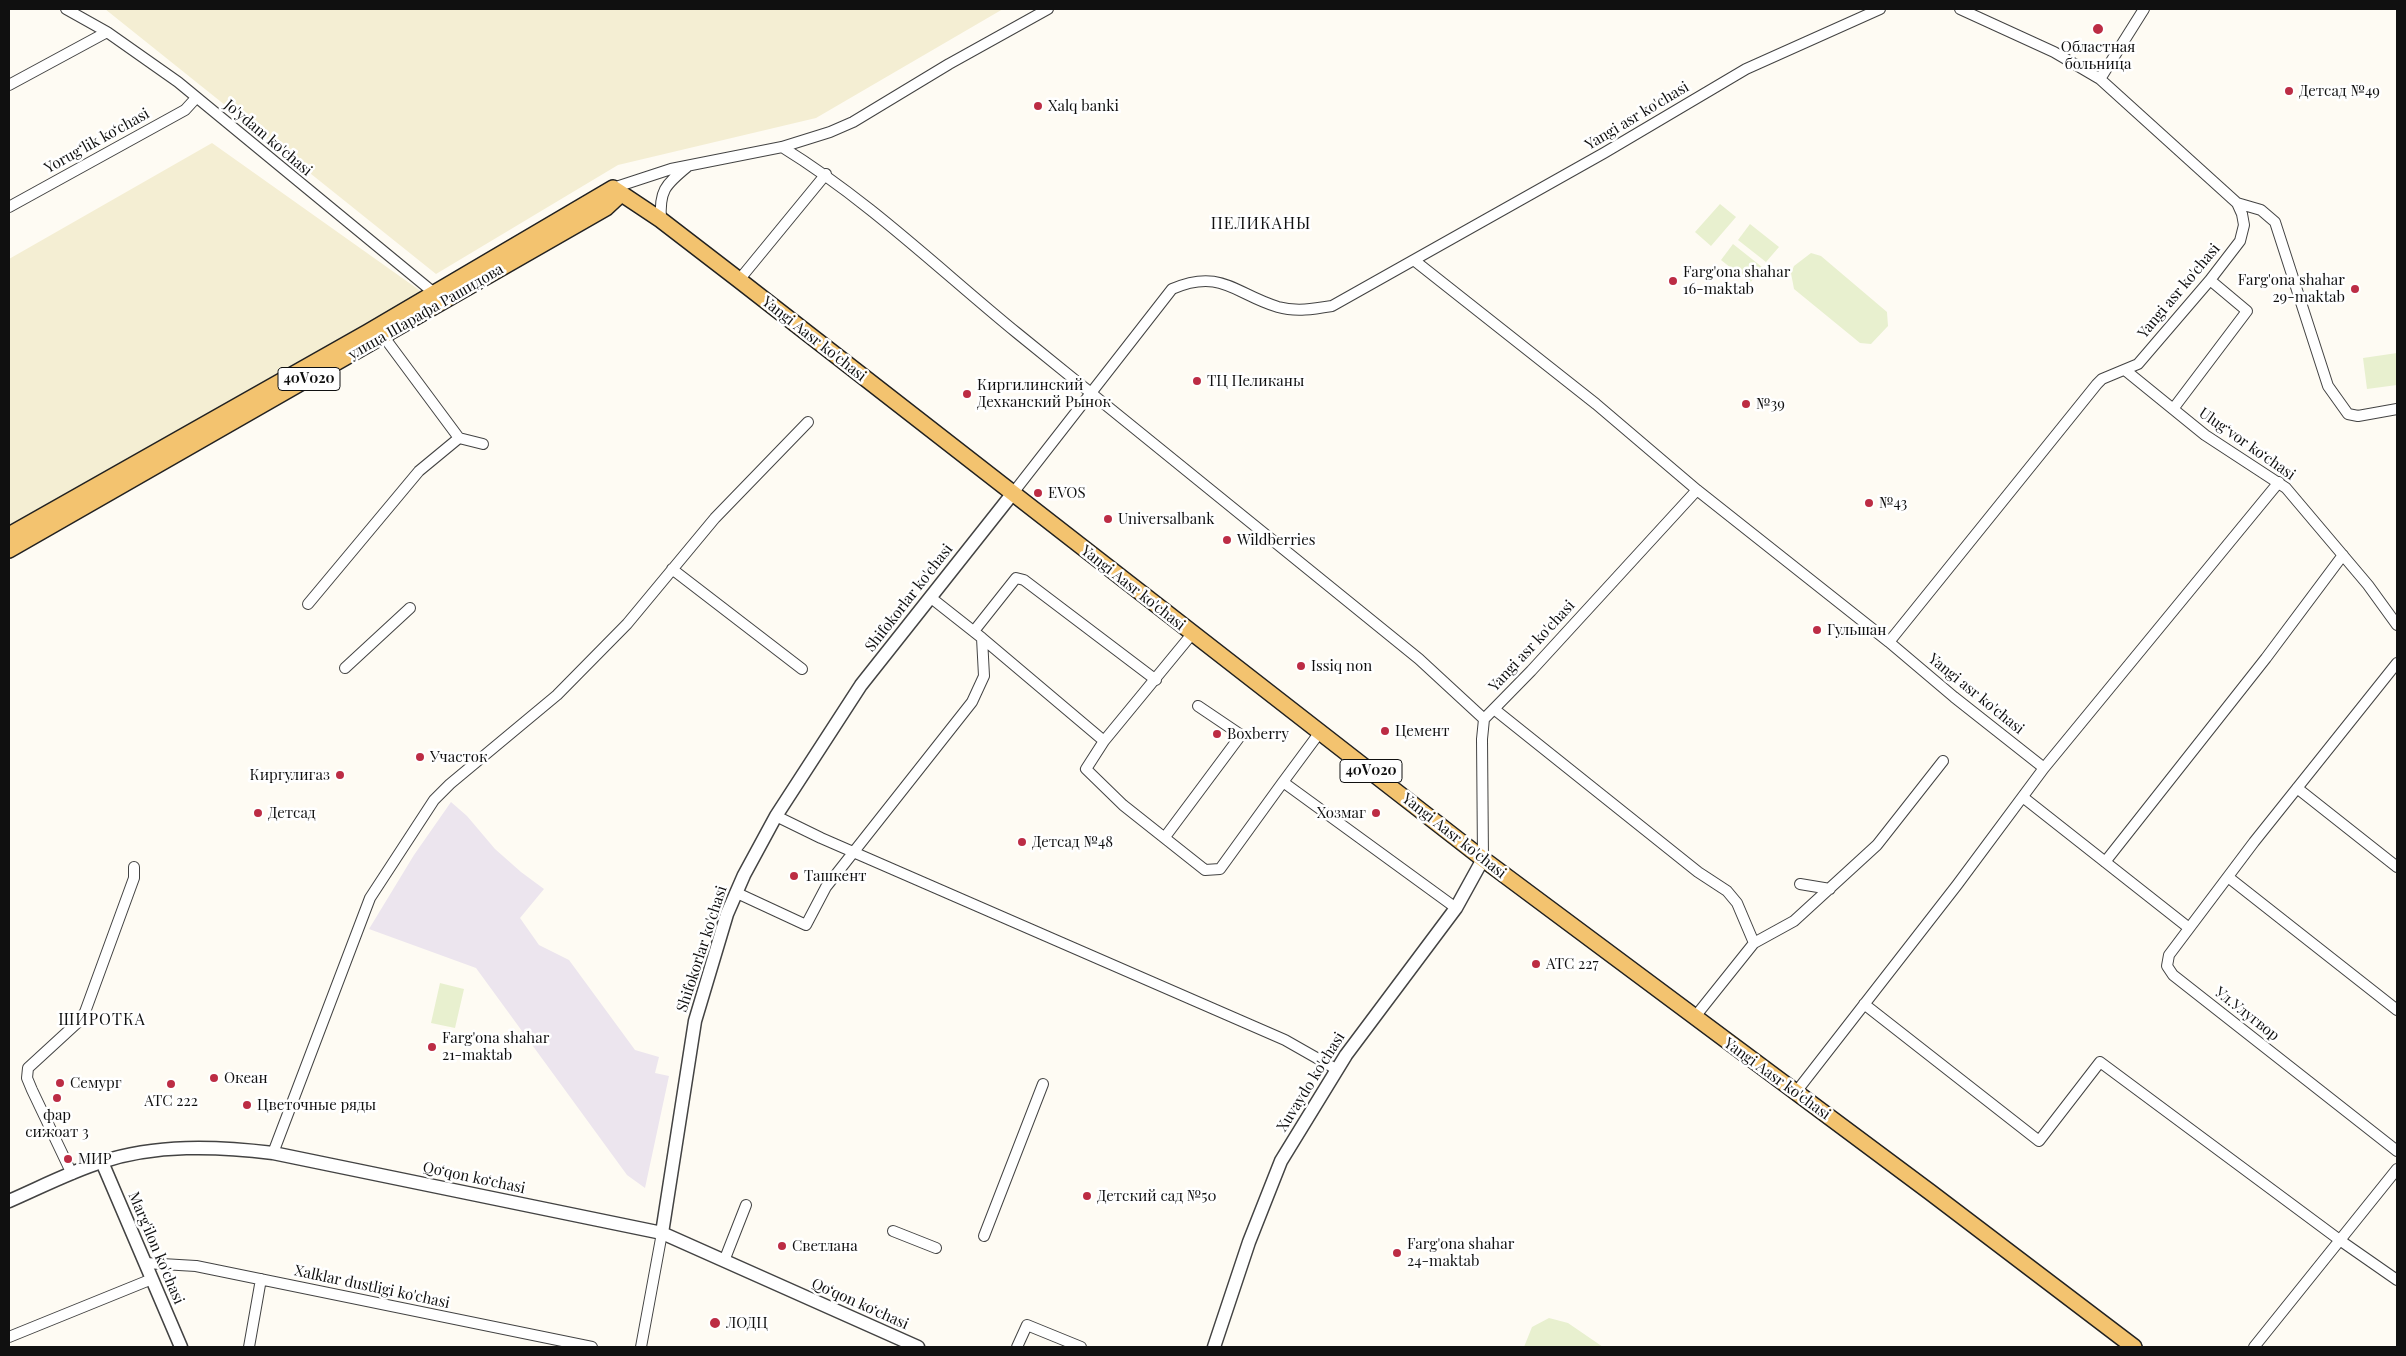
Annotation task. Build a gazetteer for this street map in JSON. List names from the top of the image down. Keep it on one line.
{"streets":{"main road":["улица Шарафа Рашидова","Yangi Aasr ko'chasi","40V020"],"street":["Yangi asr ko'chasi","Jo'ydam ko'chasi","Yorugʻlik koʻchasi","Ulugʻvor koʻchasi","Shifokorlar ko'chasi","Ул.Улугвор","Xuvaydo ko'chasi","Qoʻqon koʻchasi","Marg'ilon ko'chasi","Xalklar dustligi ko'chasi"]},"crossings":[["Yangi asr ko'chasi","Yangi Aasr ko'chasi"],["Yangi asr ko'chasi","Ulugʻvor koʻchasi"],["Yangi asr ko'chasi","Shifokorlar ko'chasi"],["Jo'ydam ko'chasi","Yorugʻlik koʻchasi"],["Jo'ydam ko'chasi","улица Шарафа Рашидова"],["улица Шарафа Рашидова","Yangi Aasr ko'chasi"],["Yangi Aasr ko'chasi","Shifokorlar ko'chasi"],["Yangi Aasr ko'chasi","Xuvaydo ko'chasi"],["Shifokorlar ko'chasi","Qoʻqon koʻchasi"],["Qoʻqon koʻchasi","Marg'ilon ko'chasi"],["Marg'ilon ko'chasi","Xalklar dustligi ko'chasi"]],"districts":["ПЕЛИКАНЫ","ШИРОТКА"],"places":["Областная больница","Детсад №49","Xalq banki","Farg'ona shahar 16-maktab","Farg'ona shahar 29-maktab","ТЦ Пеликаны","Киргилинский Дехканский Рынок","№39","EVOS","№43","Universalbank","Wildberries","Гульшан","Issiq non","Цемент","Boxberry","Участок","Киргулигаз","Детсад","Хозмаг","Детсад №48","Ташкент","АТС 227","Farg'ona shahar 21-maktab","Океан","Семург","АТС 222","фар сижоат 3","Цветочные ряды","МИР","Детский сад №50","Светлана","Farg'ona shahar 24-maktab","ЛОДЦ"]}
